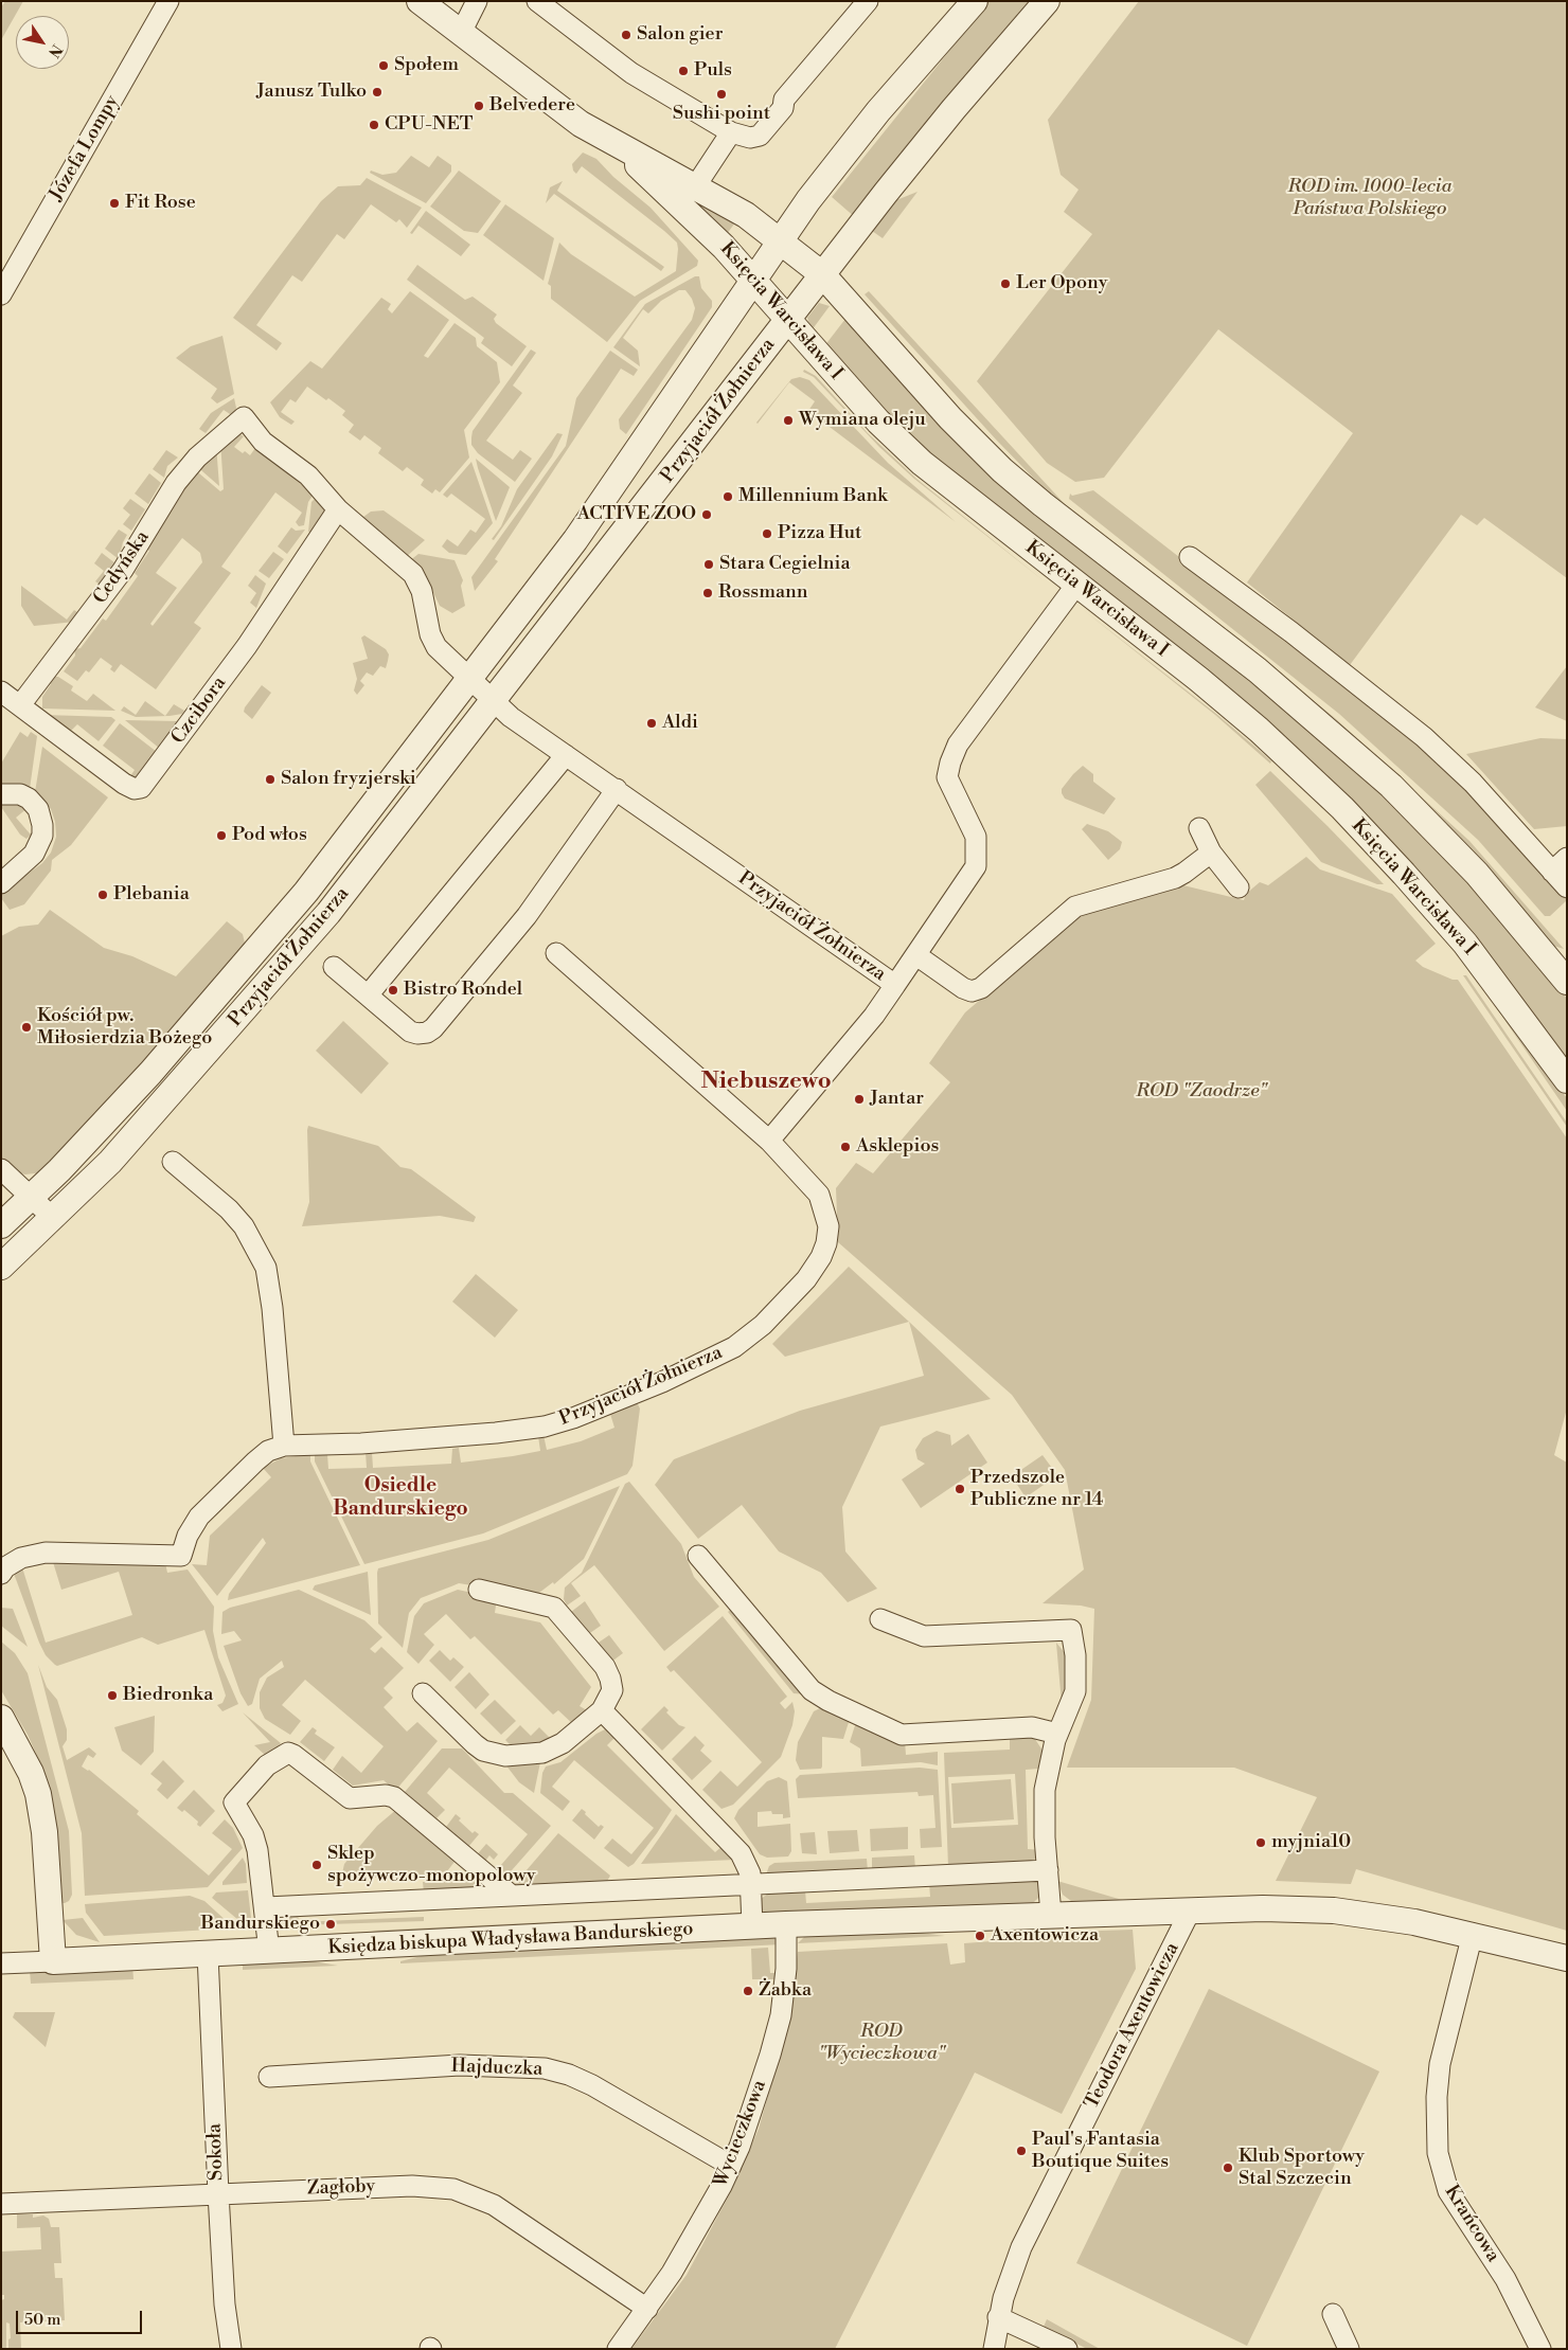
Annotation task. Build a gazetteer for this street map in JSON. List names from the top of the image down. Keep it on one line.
{"streets":{"street":["Józefa Lompy","Księcia Warcisława I","Przyjaciół Żołnierza","Cedyńska","Czcibora","Księdza biskupa Władysława Bandurskiego","Teodora Axentowicza","Hajduczka","Wycieczkowa","Sokoła","Zagłoby","Krańcowa"]},"crossings":[["Księcia Warcisława I","Przyjaciół Żołnierza"],["Cedyńska","Czcibora"],["Księdza biskupa Władysława Bandurskiego","Teodora Axentowicza"],["Księdza biskupa Władysława Bandurskiego","Wycieczkowa"],["Księdza biskupa Władysława Bandurskiego","Sokoła"],["Księdza biskupa Władysława Bandurskiego","Krańcowa"],["Hajduczka","Wycieczkowa"],["Wycieczkowa","Zagłoby"],["Sokoła","Zagłoby"]],"districts":["Niebuszewo","Osiedle Bandurskiego"],"parks":["ROD im. 1000-lecia Państwa Polskiego","ROD \"Zaodrze\"","ROD \"Wycieczkowa\""],"places":["Salon gier","Społem","Puls","Janusz Tulko","Sushi point","Belvedere","CPU-NET","Fit Rose","Ler Opony","Wymiana oleju","Millennium Bank","ACTIVE ZOO","Pizza Hut","Stara Cegielnia","Rossmann","Aldi","Salon fryzjerski","Pod włos","Plebania","Bistro Rondel","Kościół pw. Miłosierdzia Bożego","Jantar","Asklepios","Przedszole Publiczne nr 14","Biedronka","myjnia10","Sklep spożywczo-monopolowy","Bandurskiego","Axentowicza","Żabka","Paul's Fantasia Boutique Suites","Klub Sportowy Stal Szczecin"],"scale_bar":"50 m","north":"bottom right"}
